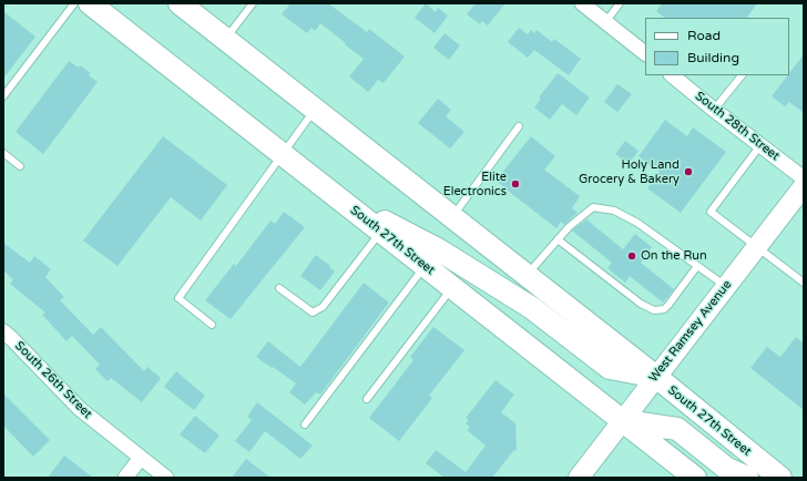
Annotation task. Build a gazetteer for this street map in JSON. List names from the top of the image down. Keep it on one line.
{"streets":{"main road":["South 27th Street"],"street":["South 28th Street","West Ramsey Avenue","South 26th Street"]},"crossings":[["South 27th Street","West Ramsey Avenue"]],"places":["Holy Land Grocery & Bakery","Elite Electronics","On the Run"],"legend":["Road","Building"]}
